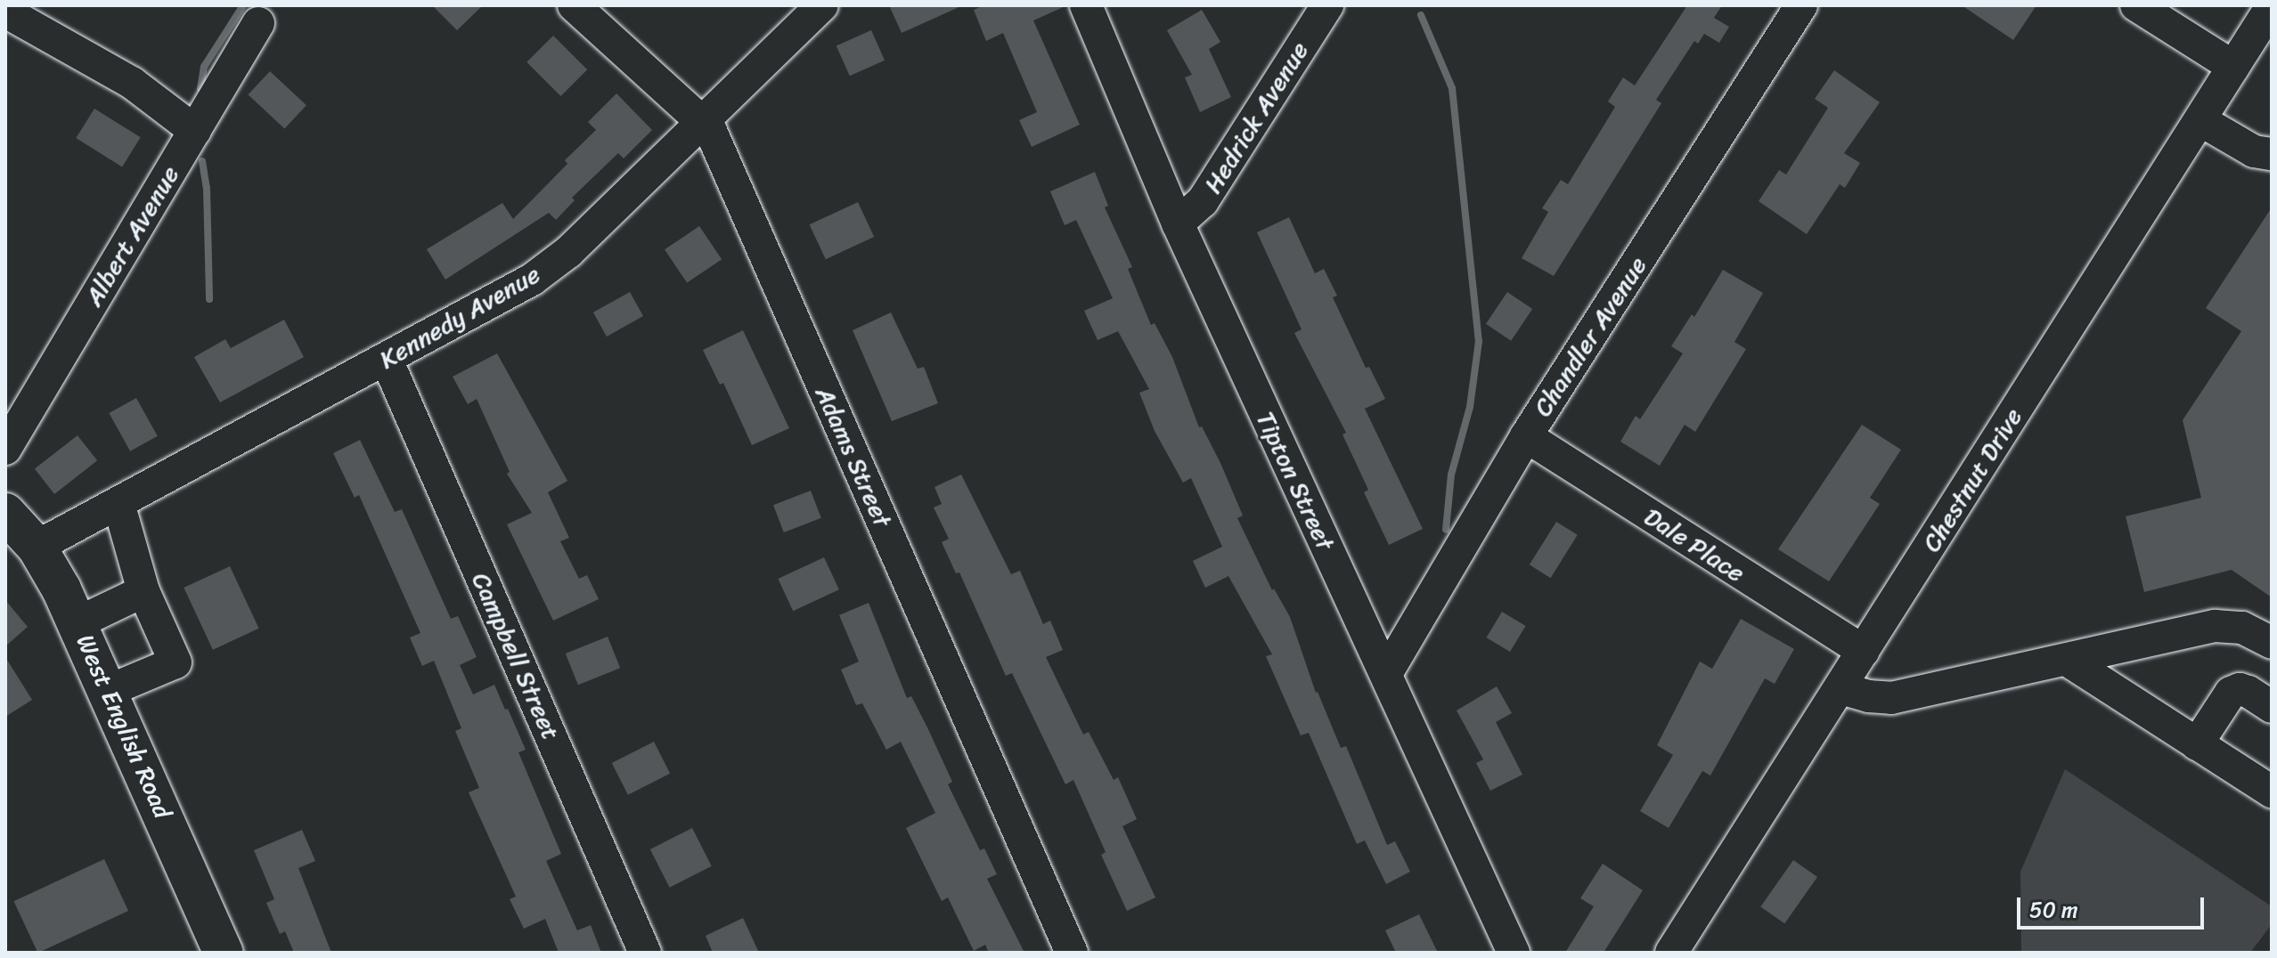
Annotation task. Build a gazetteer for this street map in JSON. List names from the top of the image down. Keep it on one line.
{"streets":{"main road":["West English Road"],"street":["Hedrick Avenue","Albert Avenue","Kennedy Avenue","Chandler Avenue","Adams Street","Chestnut Drive","Tipton Street","Dale Place","Campbell Street"]},"crossings":[["Hedrick Avenue","Tipton Street"],["Kennedy Avenue","Adams Street"],["Kennedy Avenue","Campbell Street"],["Kennedy Avenue","West English Road"],["Chandler Avenue","Tipton Street"],["Chandler Avenue","Dale Place"],["Chestnut Drive","Dale Place"]],"scale_bar":"50 m"}
